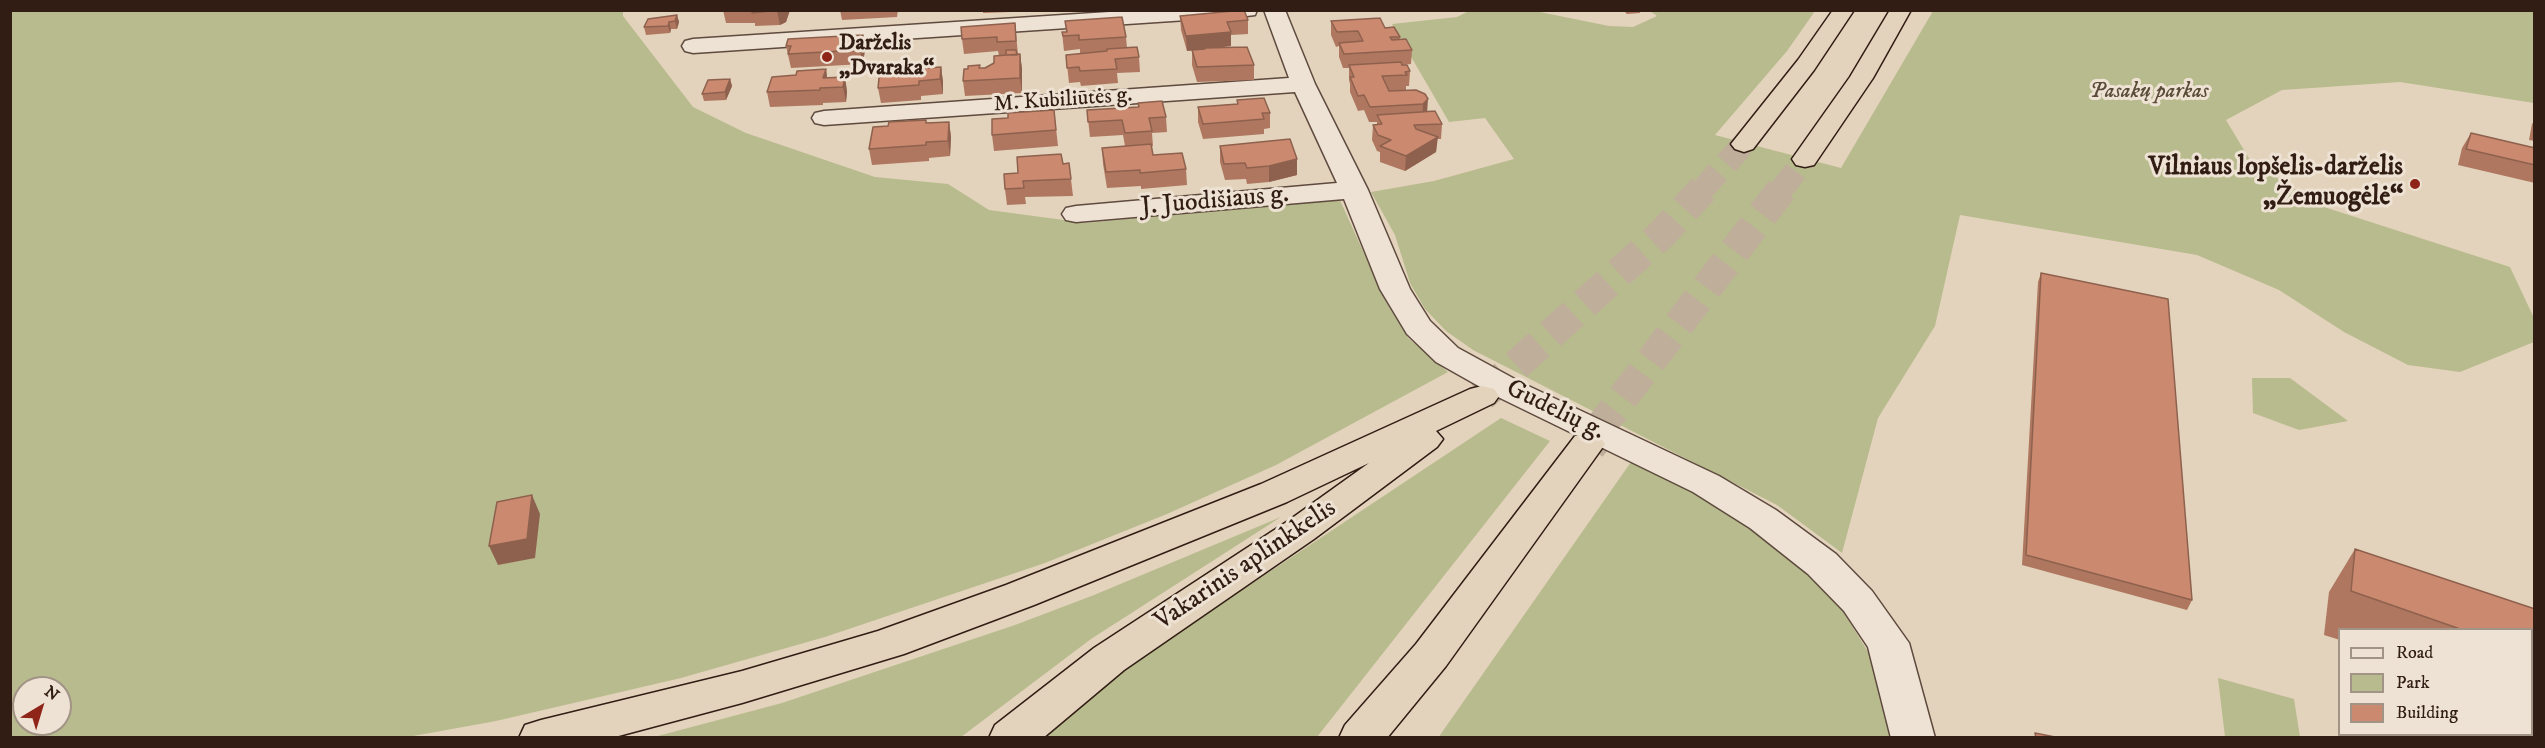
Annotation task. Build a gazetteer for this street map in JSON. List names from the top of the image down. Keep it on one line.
{"streets":{"highway":["Vakarinis aplinkkelis"],"street":["M. Kubiliūtės g.","J. Juodišiaus g.","Gudelių g."]},"crossings":[["M. Kubiliūtės g.","Gudelių g."],["J. Juodišiaus g.","Gudelių g."]],"parks":["Pasakų parkas"],"places":["Darželis „Dvaraka“","Vilniaus lopšelis-darželis „Žemuogėlė“"],"legend":["Road","Park","Building"],"north":"top right"}
